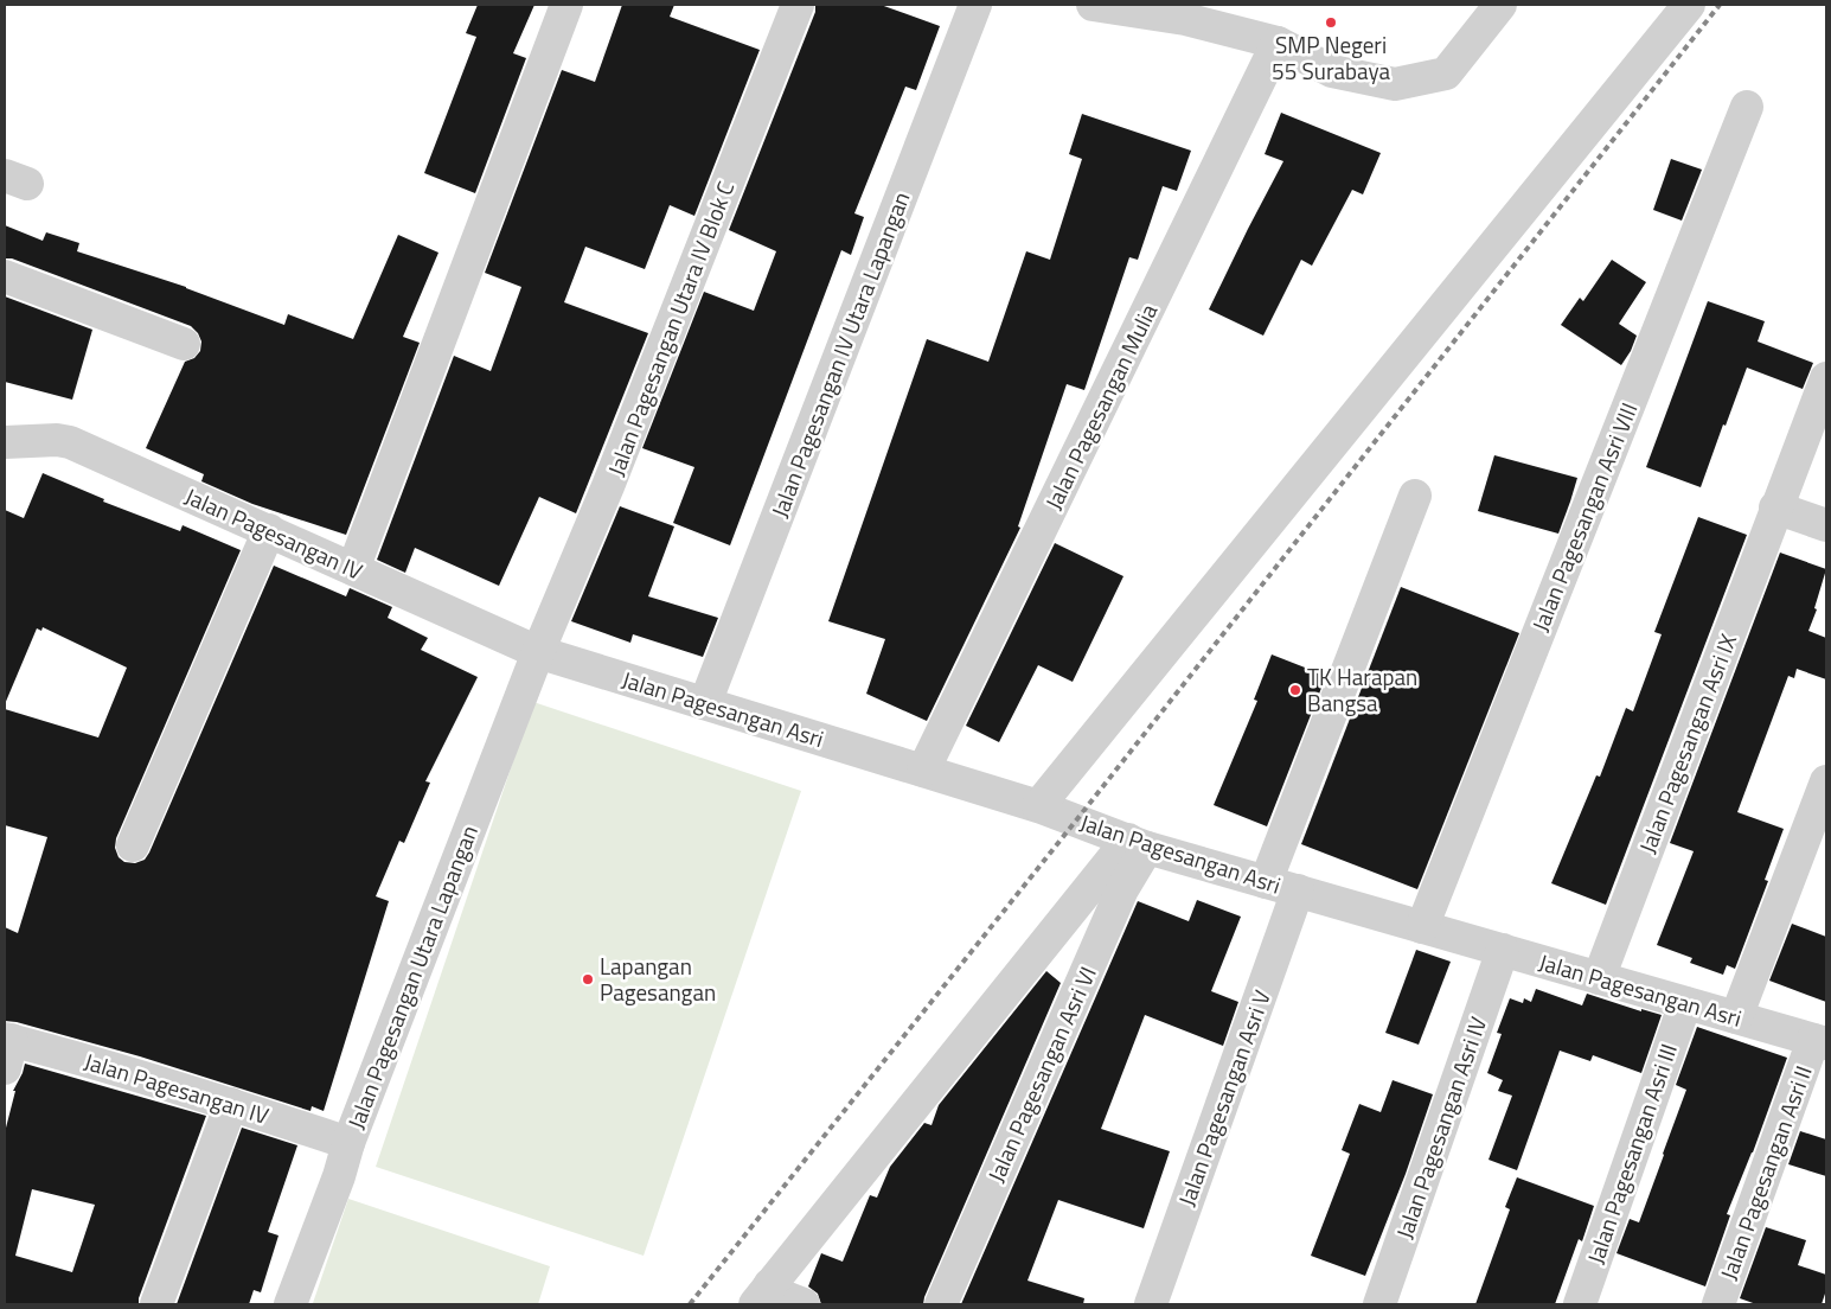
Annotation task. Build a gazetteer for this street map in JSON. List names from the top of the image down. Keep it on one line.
{"streets":{"street":["Jalan Pagesangan Utara IV Blok C","Jalan Pagesangan IV Utara Lapangan","Jalan Pagesangan Mulia","Jalan Pagesangan Asri VIII","Jalan Pagesangan IV","Jalan Pagesangan Asri","Jalan Pagesangan Asri IX","Jalan Pagesangan Utara Lapangan","Jalan Pagesangan Asri VI","Jalan Pagesangan Asri V","Jalan Pagesangan Asri IV","Jalan Pagesangan Asri III","Jalan Pagesangan Asri II"]},"crossings":[["Jalan Pagesangan Utara IV Blok C","Jalan Pagesangan IV"],["Jalan Pagesangan Utara IV Blok C","Jalan Pagesangan Asri"],["Jalan Pagesangan Utara IV Blok C","Jalan Pagesangan Utara Lapangan"],["Jalan Pagesangan IV Utara Lapangan","Jalan Pagesangan Asri"],["Jalan Pagesangan Mulia","Jalan Pagesangan Asri"],["Jalan Pagesangan Asri VIII","Jalan Pagesangan Asri"],["Jalan Pagesangan IV","Jalan Pagesangan Asri"],["Jalan Pagesangan IV","Jalan Pagesangan Utara Lapangan"],["Jalan Pagesangan Asri","Jalan Pagesangan Asri IX"],["Jalan Pagesangan Asri","Jalan Pagesangan Utara Lapangan"],["Jalan Pagesangan Asri","Jalan Pagesangan Asri VI"],["Jalan Pagesangan Asri","Jalan Pagesangan Asri V"],["Jalan Pagesangan Asri","Jalan Pagesangan Asri IV"],["Jalan Pagesangan Asri","Jalan Pagesangan Asri III"],["Jalan Pagesangan Asri","Jalan Pagesangan Asri II"]],"places":["SMP Negeri 55 Surabaya","TK Harapan Bangsa","Lapangan Pagesangan"]}
